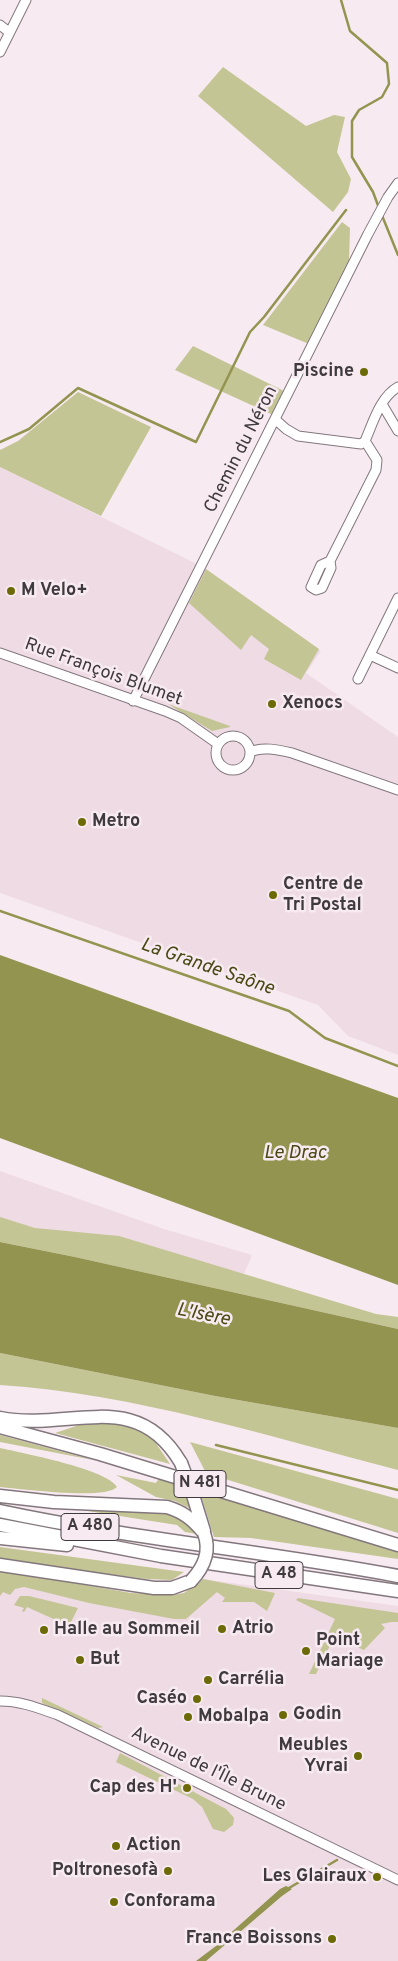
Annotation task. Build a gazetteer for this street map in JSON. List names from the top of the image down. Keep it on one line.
{"streets":{"highway":["N 481","A 480","A 48"],"street":["Chemin du Néron","Rue François Blumet","Avenue de l'Île Brune"]},"crossings":[["Chemin du Néron","Rue François Blumet"],["A 480","A 48"]],"water":["La Grande Saône","Le Drac","L'Isère"],"places":["Piscine","M Velo+","Xenocs","Metro","Centre de Tri Postal","Atrio","Halle au Sommeil","Point Mariage","But","Carrélia","Caséo","Godin","Mobalpa","Meubles Yvrai","Cap des H'","Action","Poltronesofà","Les Glairaux","Conforama","France Boissons"]}
